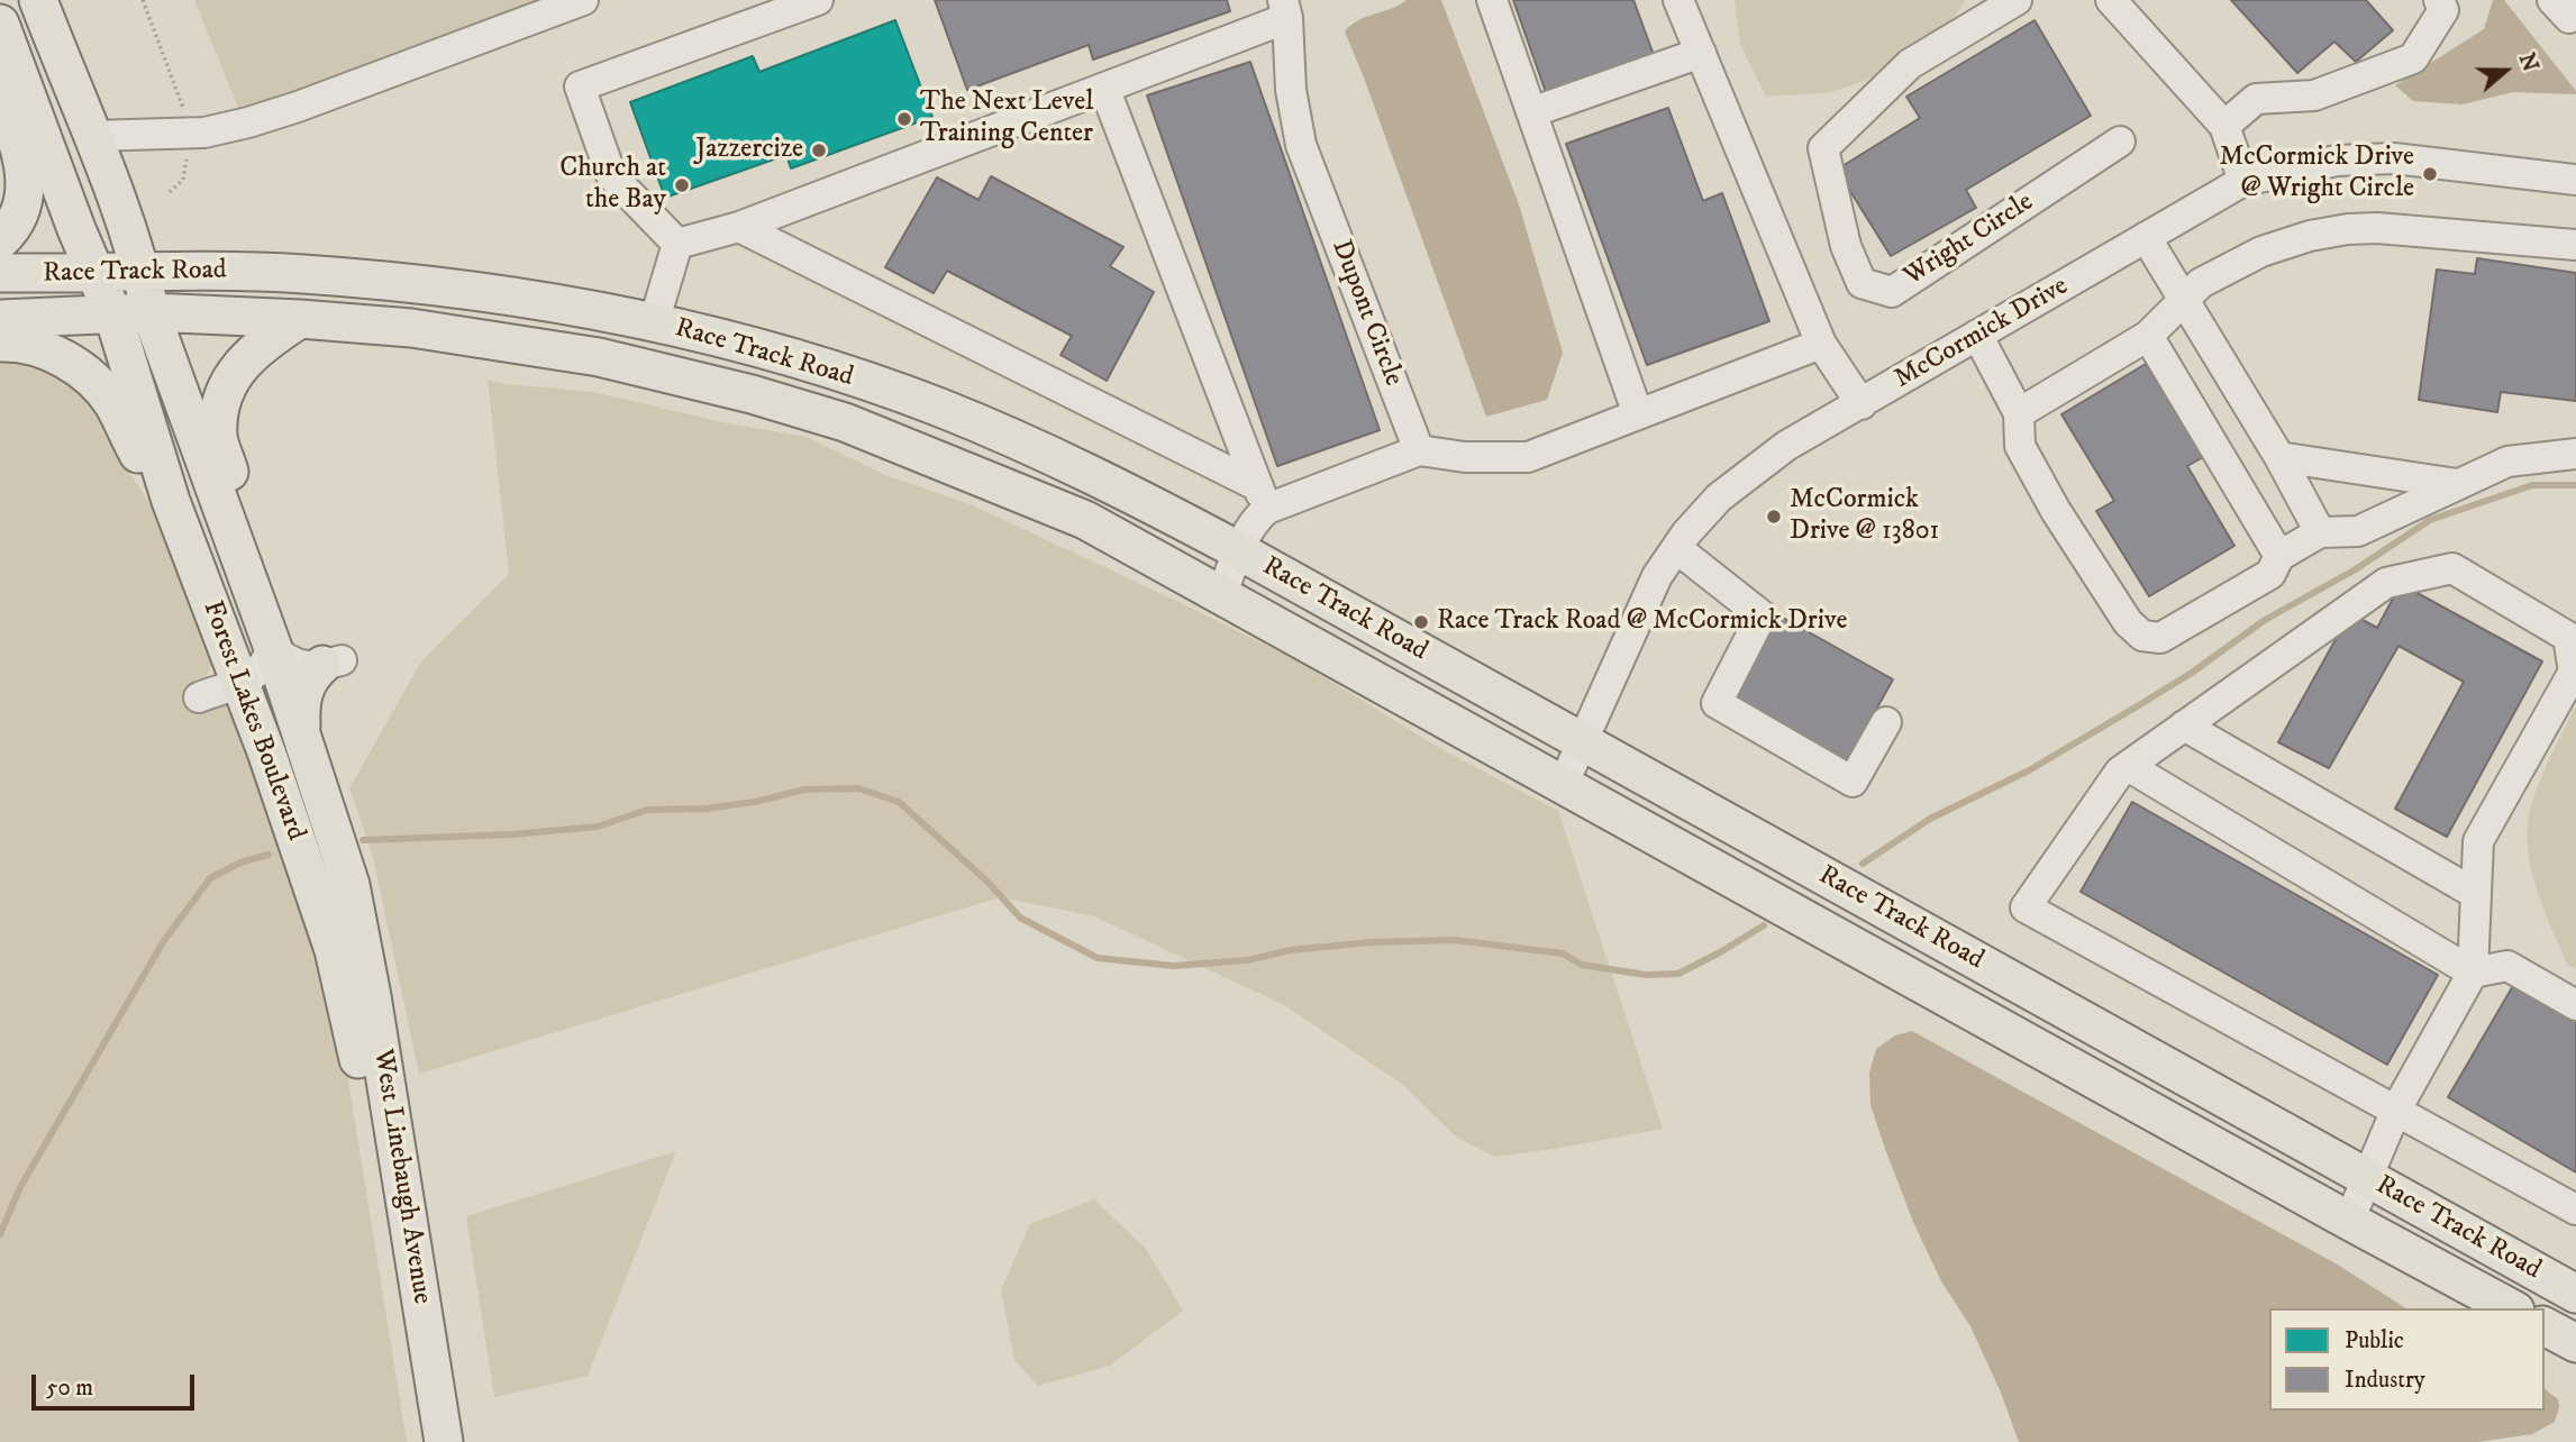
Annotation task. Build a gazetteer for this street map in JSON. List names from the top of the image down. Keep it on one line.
{"streets":{"main road":["Race Track Road","Forest Lakes Boulevard","West Linebaugh Avenue"],"street":["Wright Circle","Dupont Circle","McCormick Drive"]},"crossings":[["Race Track Road","McCormick Drive"],["Race Track Road","Forest Lakes Boulevard"],["Forest Lakes Boulevard","West Linebaugh Avenue"]],"places":["The Next Level Training Center","Jazzercize","McCormick Drive @ Wright Circle","Church at the Bay","McCormick Drive @ 13801","Race Track Road @ McCormick Drive"],"legend":["Public","Industry"],"scale_bar":"50 m","north":"right"}
